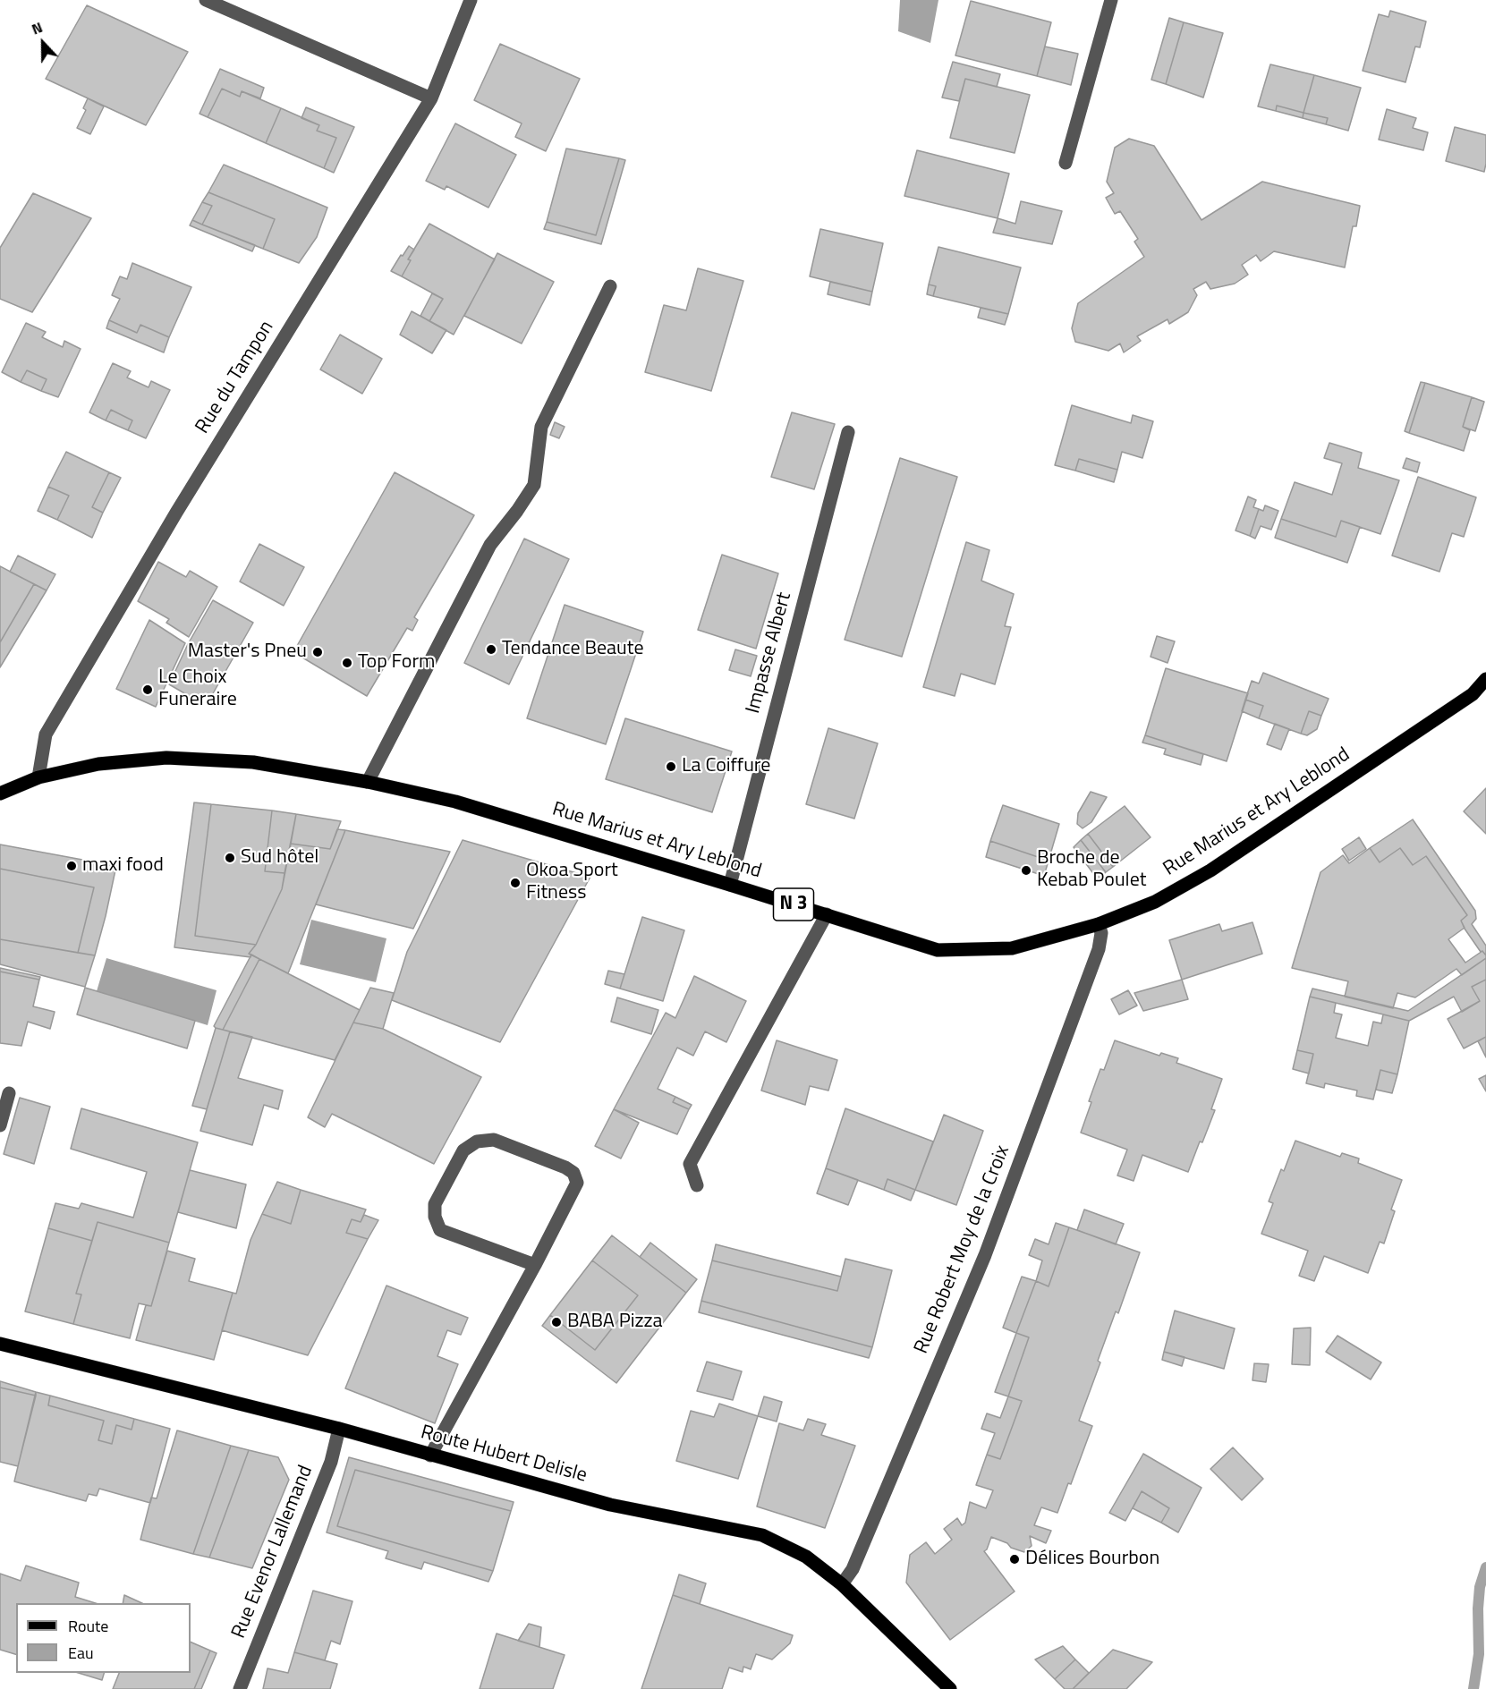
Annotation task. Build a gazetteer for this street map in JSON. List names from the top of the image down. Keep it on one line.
{"streets":{"main road":["Rue Marius et Ary Leblond","N 3","Route Hubert Delisle"],"street":["Rue du Tampon","Impasse Albert","Rue Robert Moy de la Croix","Rue Evenor Lallemand"]},"crossings":[["Rue du Tampon","Rue Marius et Ary Leblond"],["Impasse Albert","Rue Marius et Ary Leblond"],["Rue Marius et Ary Leblond","Rue Robert Moy de la Croix"],["Rue Robert Moy de la Croix","Route Hubert Delisle"],["Route Hubert Delisle","Rue Evenor Lallemand"]],"places":["Tendance Beaute","Master's Pneu","Top Form","Le Choix Funeraire","La Coiffure","Sud hôtel","maxi food","Broche de Kebab Poulet","Okoa Sport Fitness","BABA Pizza","Délices Bourbon"],"legend":["Route","Eau"],"north":"top"}
